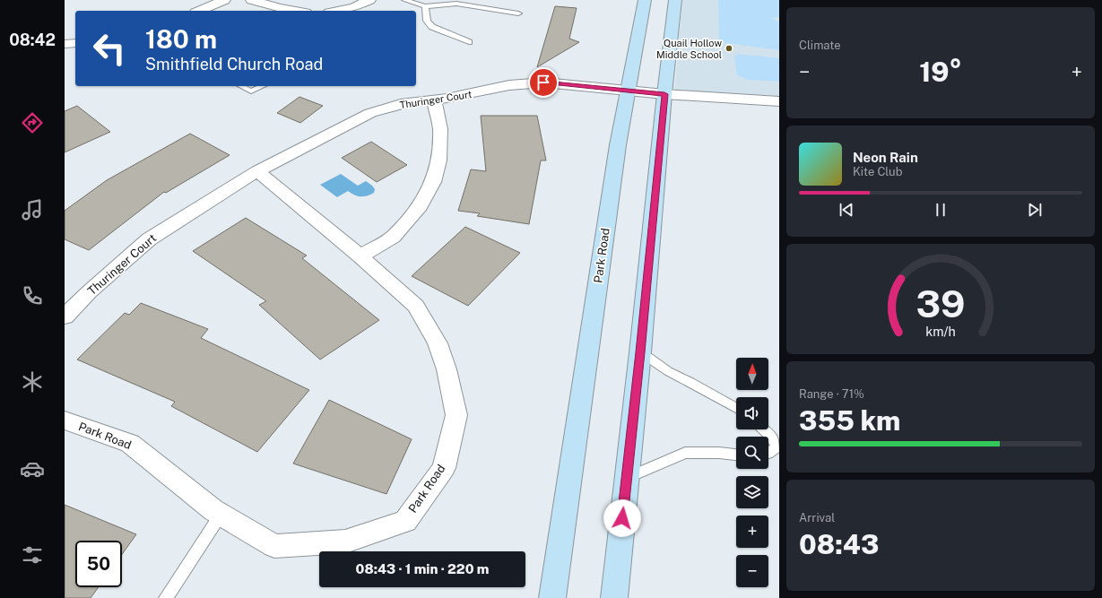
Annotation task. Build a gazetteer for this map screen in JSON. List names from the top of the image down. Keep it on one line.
{"streets":{"main road":["Park Road"],"street":["Thuringer Court"]},"crossings":[["Thuringer Court","Park Road"]],"places":["Quail Hollow Middle School"],"north":"top","page":{"tabs":"08:42","tile":["Climate",["Range · 71%","355 km"],["Arrival","08:43"]],"turn":["180 m","Smithfield Church Road"],"heat":["−","19°","+"],"song":["Neon Rain","Kite Club"],"map_buttons":["+","−"],"limit":"50","trip":"08:43 · 1 min · 220 m","gauge":["39","km/h"]}}
